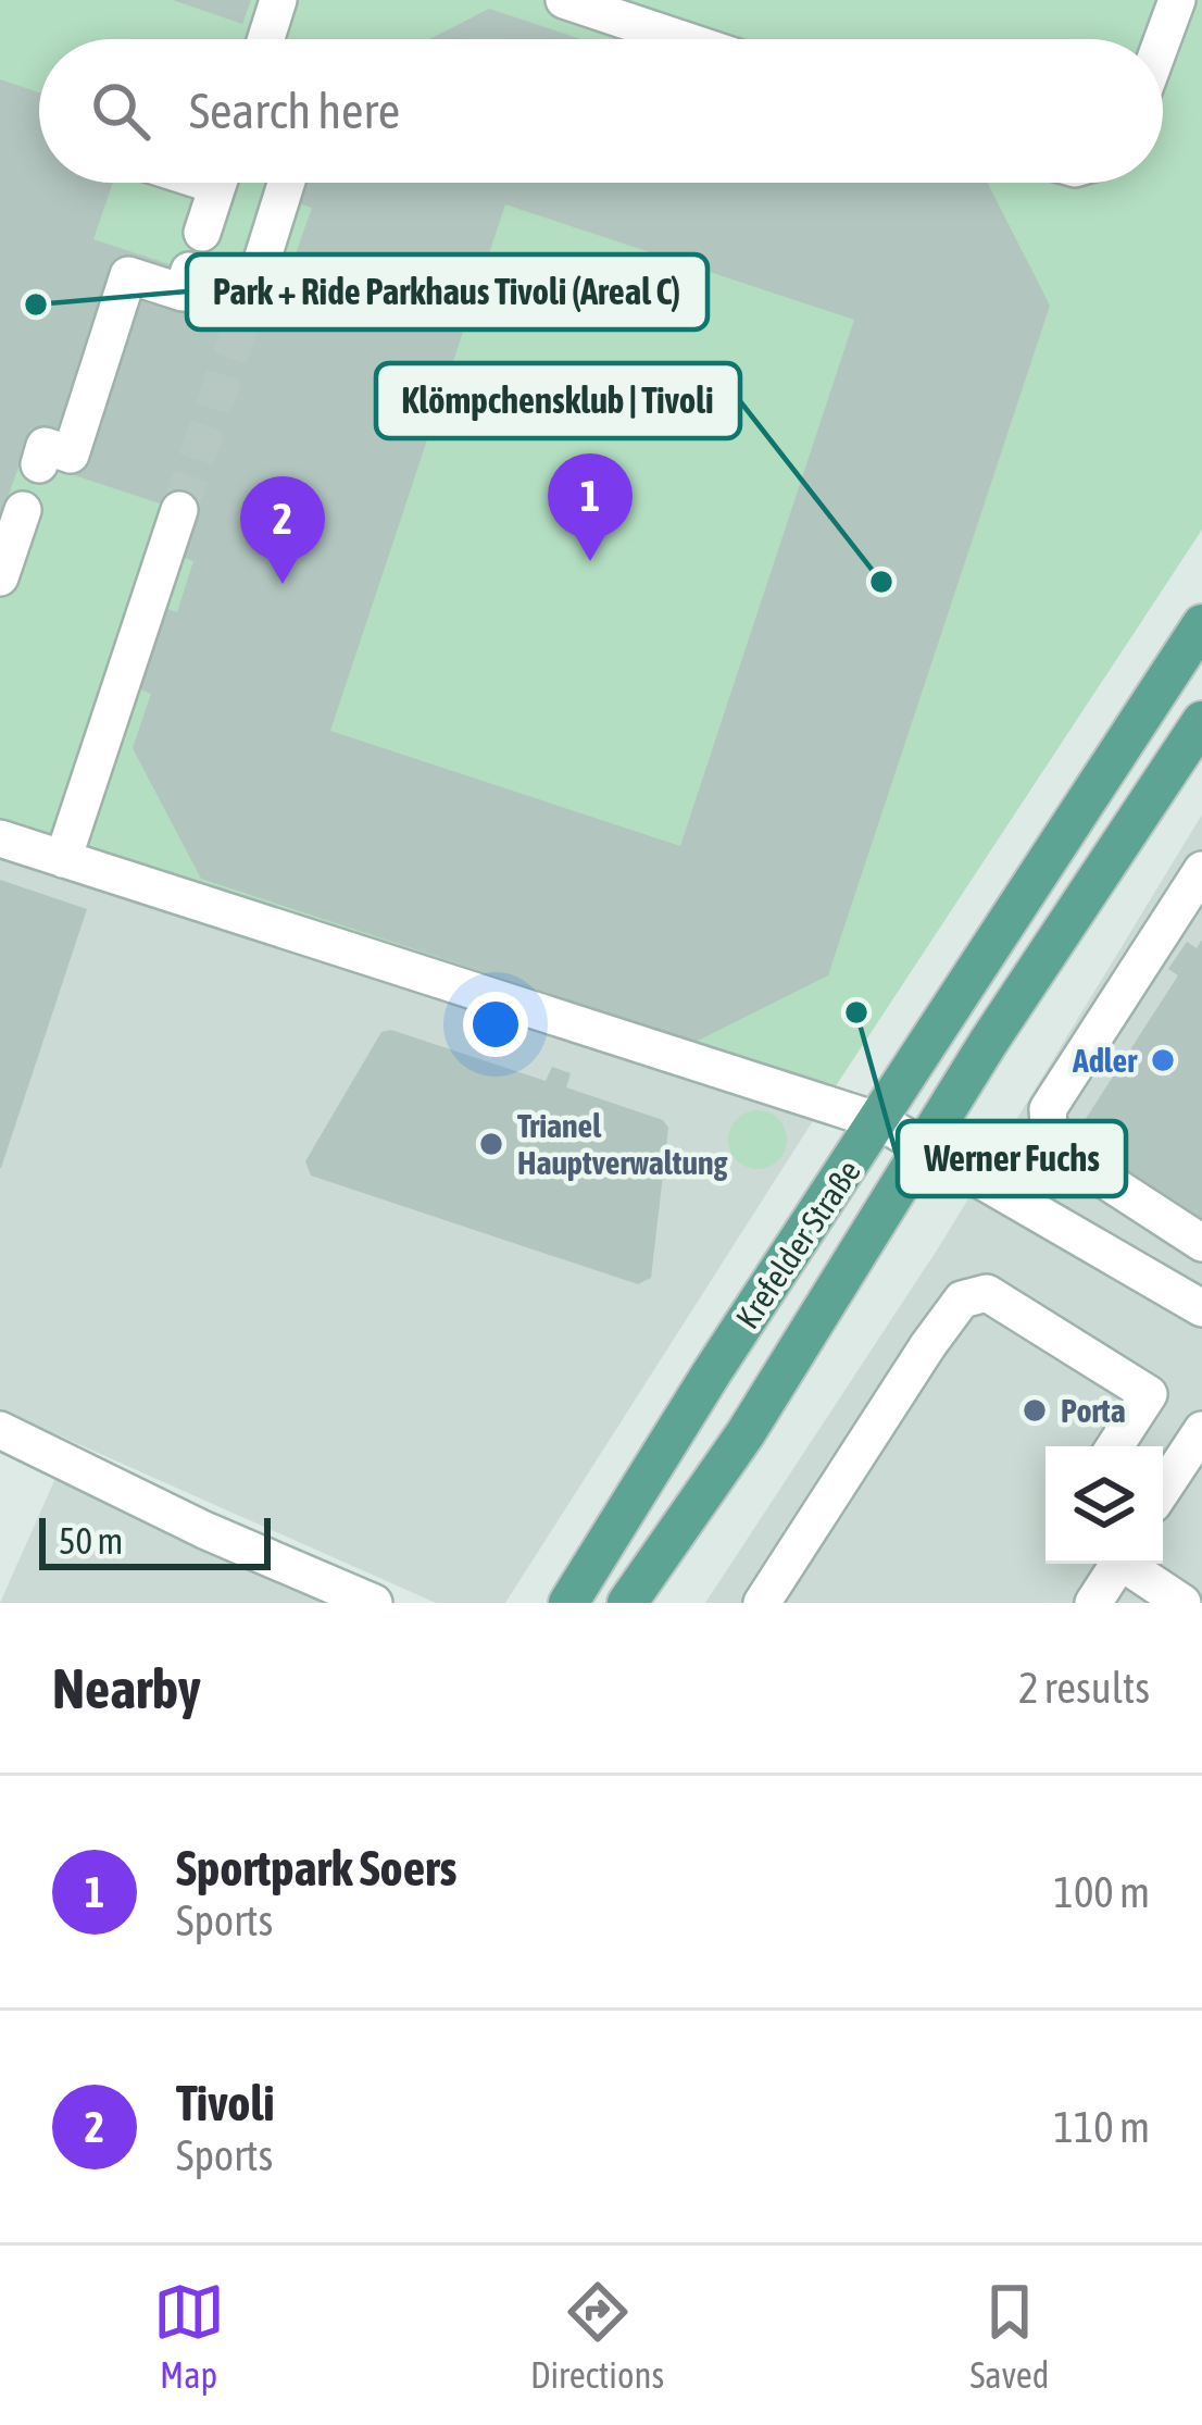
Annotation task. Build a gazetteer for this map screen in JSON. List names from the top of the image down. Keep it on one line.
{"streets":{"main road":["Krefelder Straße"]},"places":["Park + Ride Parkhaus Tivoli (Areal C)","Klömpchensklub | Tivoli","Werner Fuchs","Adler","Trianel Hauptverwaltung","Porta"],"scale_bar":"50 m","page":{"search":"Search here","pins":["1","2"],"scale":"50 m","heading":["Nearby","2 results"],"list":[{"mark":"1","name":"Sportpark Soers","note":"Sports","value":"100 m"},{"mark":"2","name":"Tivoli","note":"Sports","value":"110 m"}],"nav":["Map","Directions","Saved"]}}
